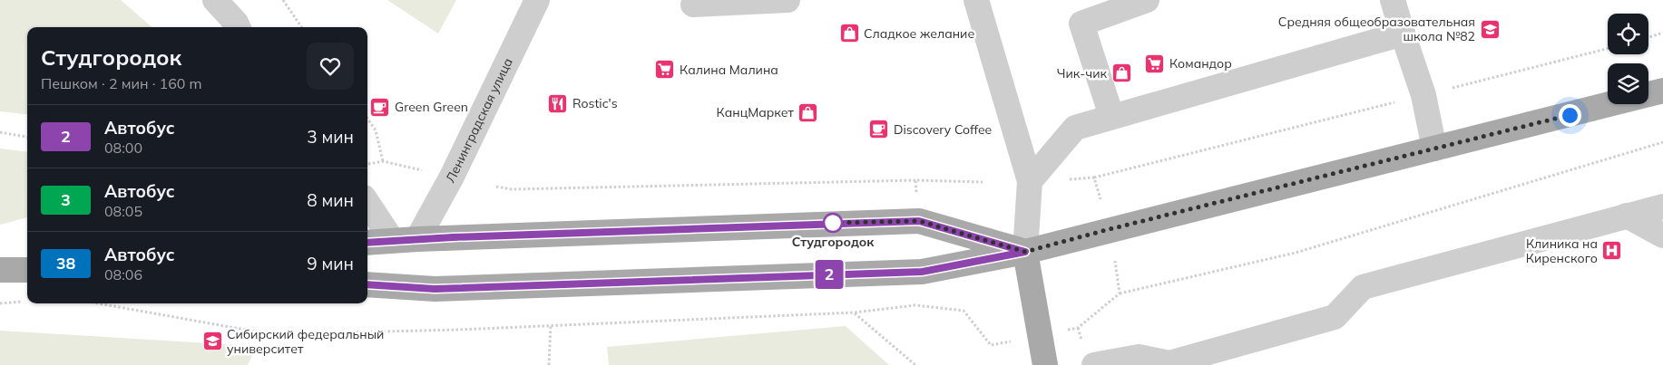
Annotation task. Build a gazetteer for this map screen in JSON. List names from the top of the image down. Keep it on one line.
{"streets":{"street":["Ленинградская улица"]},"places":{"school or university":["Средняя общеобразовательная школа №82","Сибирский федеральный университет"],"shop":["Сладкое желание","Чик-чик","КанцМаркет"],"supermarket":["Командор","Калина Малина"],"restaurant":["Rostic's"],"cafe":["Green Green","Discovery Coffee"],"other":["Студгородок"],"hospital":["Клиника на Киренского"]},"lines":["bus line 2"],"page":{"on_map":"2","heading":["Студгородок","Пешком · 2 мин · 160 m"],"list":[{"mark":"2","name":"Автобус","note":"08:00","value":"3 мин"},{"mark":"3","name":"Автобус","note":"08:05","value":"8 мин"},{"mark":"38","name":"Автобус","note":"08:06","value":"9 мин"}]}}
